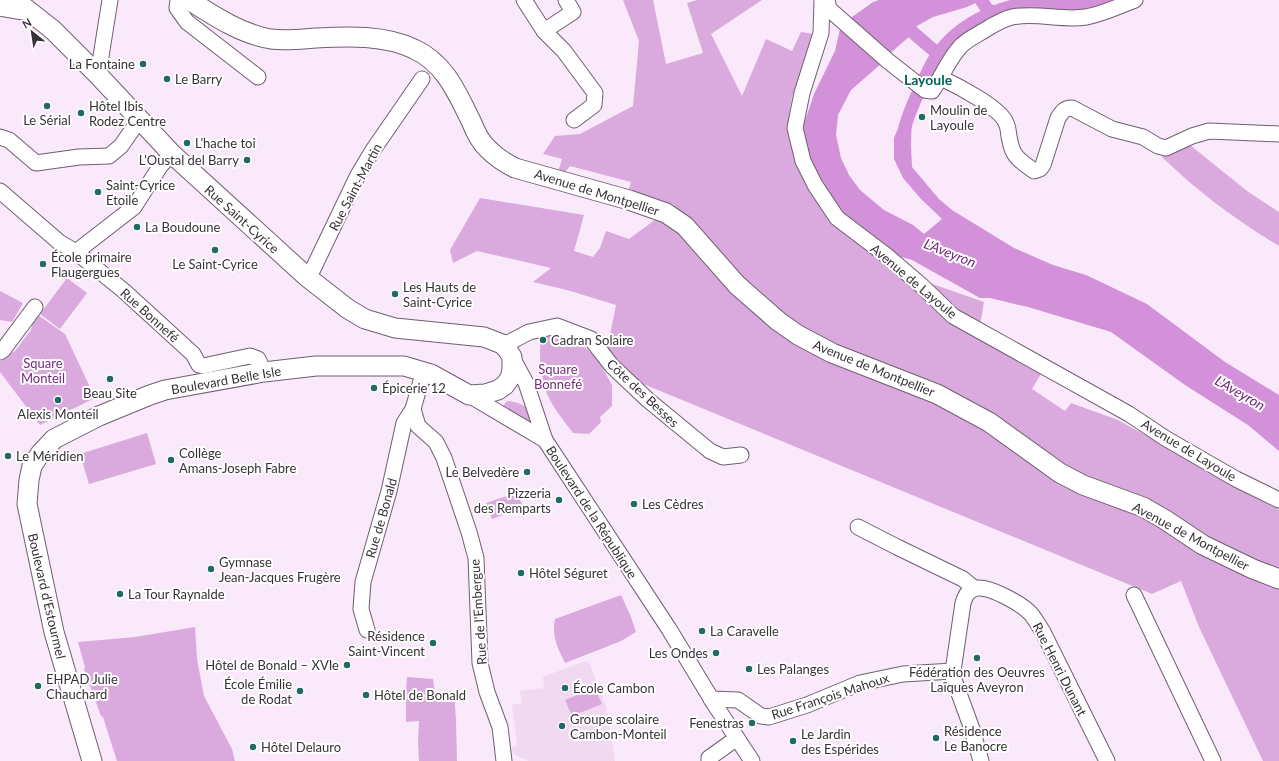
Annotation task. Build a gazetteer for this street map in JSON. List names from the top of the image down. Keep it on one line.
{"streets":{"main road":["Avenue de Montpellier","Rue Saint-Cyrice","Boulevard Belle Isle","Boulevard de la République","Boulevard d'Estourmel"],"street":["Rue Saint-Martin","Avenue de Layoule","Rue Bonnefé","Côte des Besses","Rue de Bonald","Rue de l'Embergue","Rue Henri Dunant","Rue François Mahoux"]},"crossings":[["Rue Saint-Martin","Rue Saint-Cyrice"],["Rue Saint-Cyrice","Côte des Besses"],["Rue Bonnefé","Boulevard Belle Isle"],["Boulevard Belle Isle","Boulevard de la République"],["Boulevard Belle Isle","Rue de Bonald"],["Boulevard Belle Isle","Boulevard d'Estourmel"],["Boulevard de la République","Rue de Bonald"],["Boulevard de la République","Rue François Mahoux"],["Rue de Bonald","Rue de l'Embergue"]],"districts":["Layoule"],"water":["L'Aveyron"],"parks":["Square Monteil","Square Bonnefé"],"places":["La Fontaine","Le Barry","Le Sérial","Hôtel Ibis Rodez Centre","Moulin de Layoule","L'hache toi","L'Oustal del Barry","Saint-Cyrice Etoile","La Boudoune","Le Saint-Cyrice","École primaire Flaugergues","Les Hauts de Saint-Cyrice","Cadran Solaire","Beau Site","Épicerie 12","Alexis Monteil","Le Méridien","Collège Amans-Joseph Fabre","Le Belvedère","Pizzeria des Remparts","Les Cèdres","Gymnase Jean-Jacques Frugère","Hôtel Séguret","La Tour Raynalde","La Caravelle","Résidence Saint-Vincent","Les Ondes","Fédération des Oeuvres Laïques Aveyron","Hôtel de Bonald – XVIe","Les Palanges","EHPAD Julie Chauchard","École Cambon","École Émilie de Rodat","Hôtel de Bonald","Fenestras","Groupe scolaire Cambon-Monteil","Résidence Le Banocre","Le Jardin des Espérides","Hôtel Delauro"],"north":"top left"}
